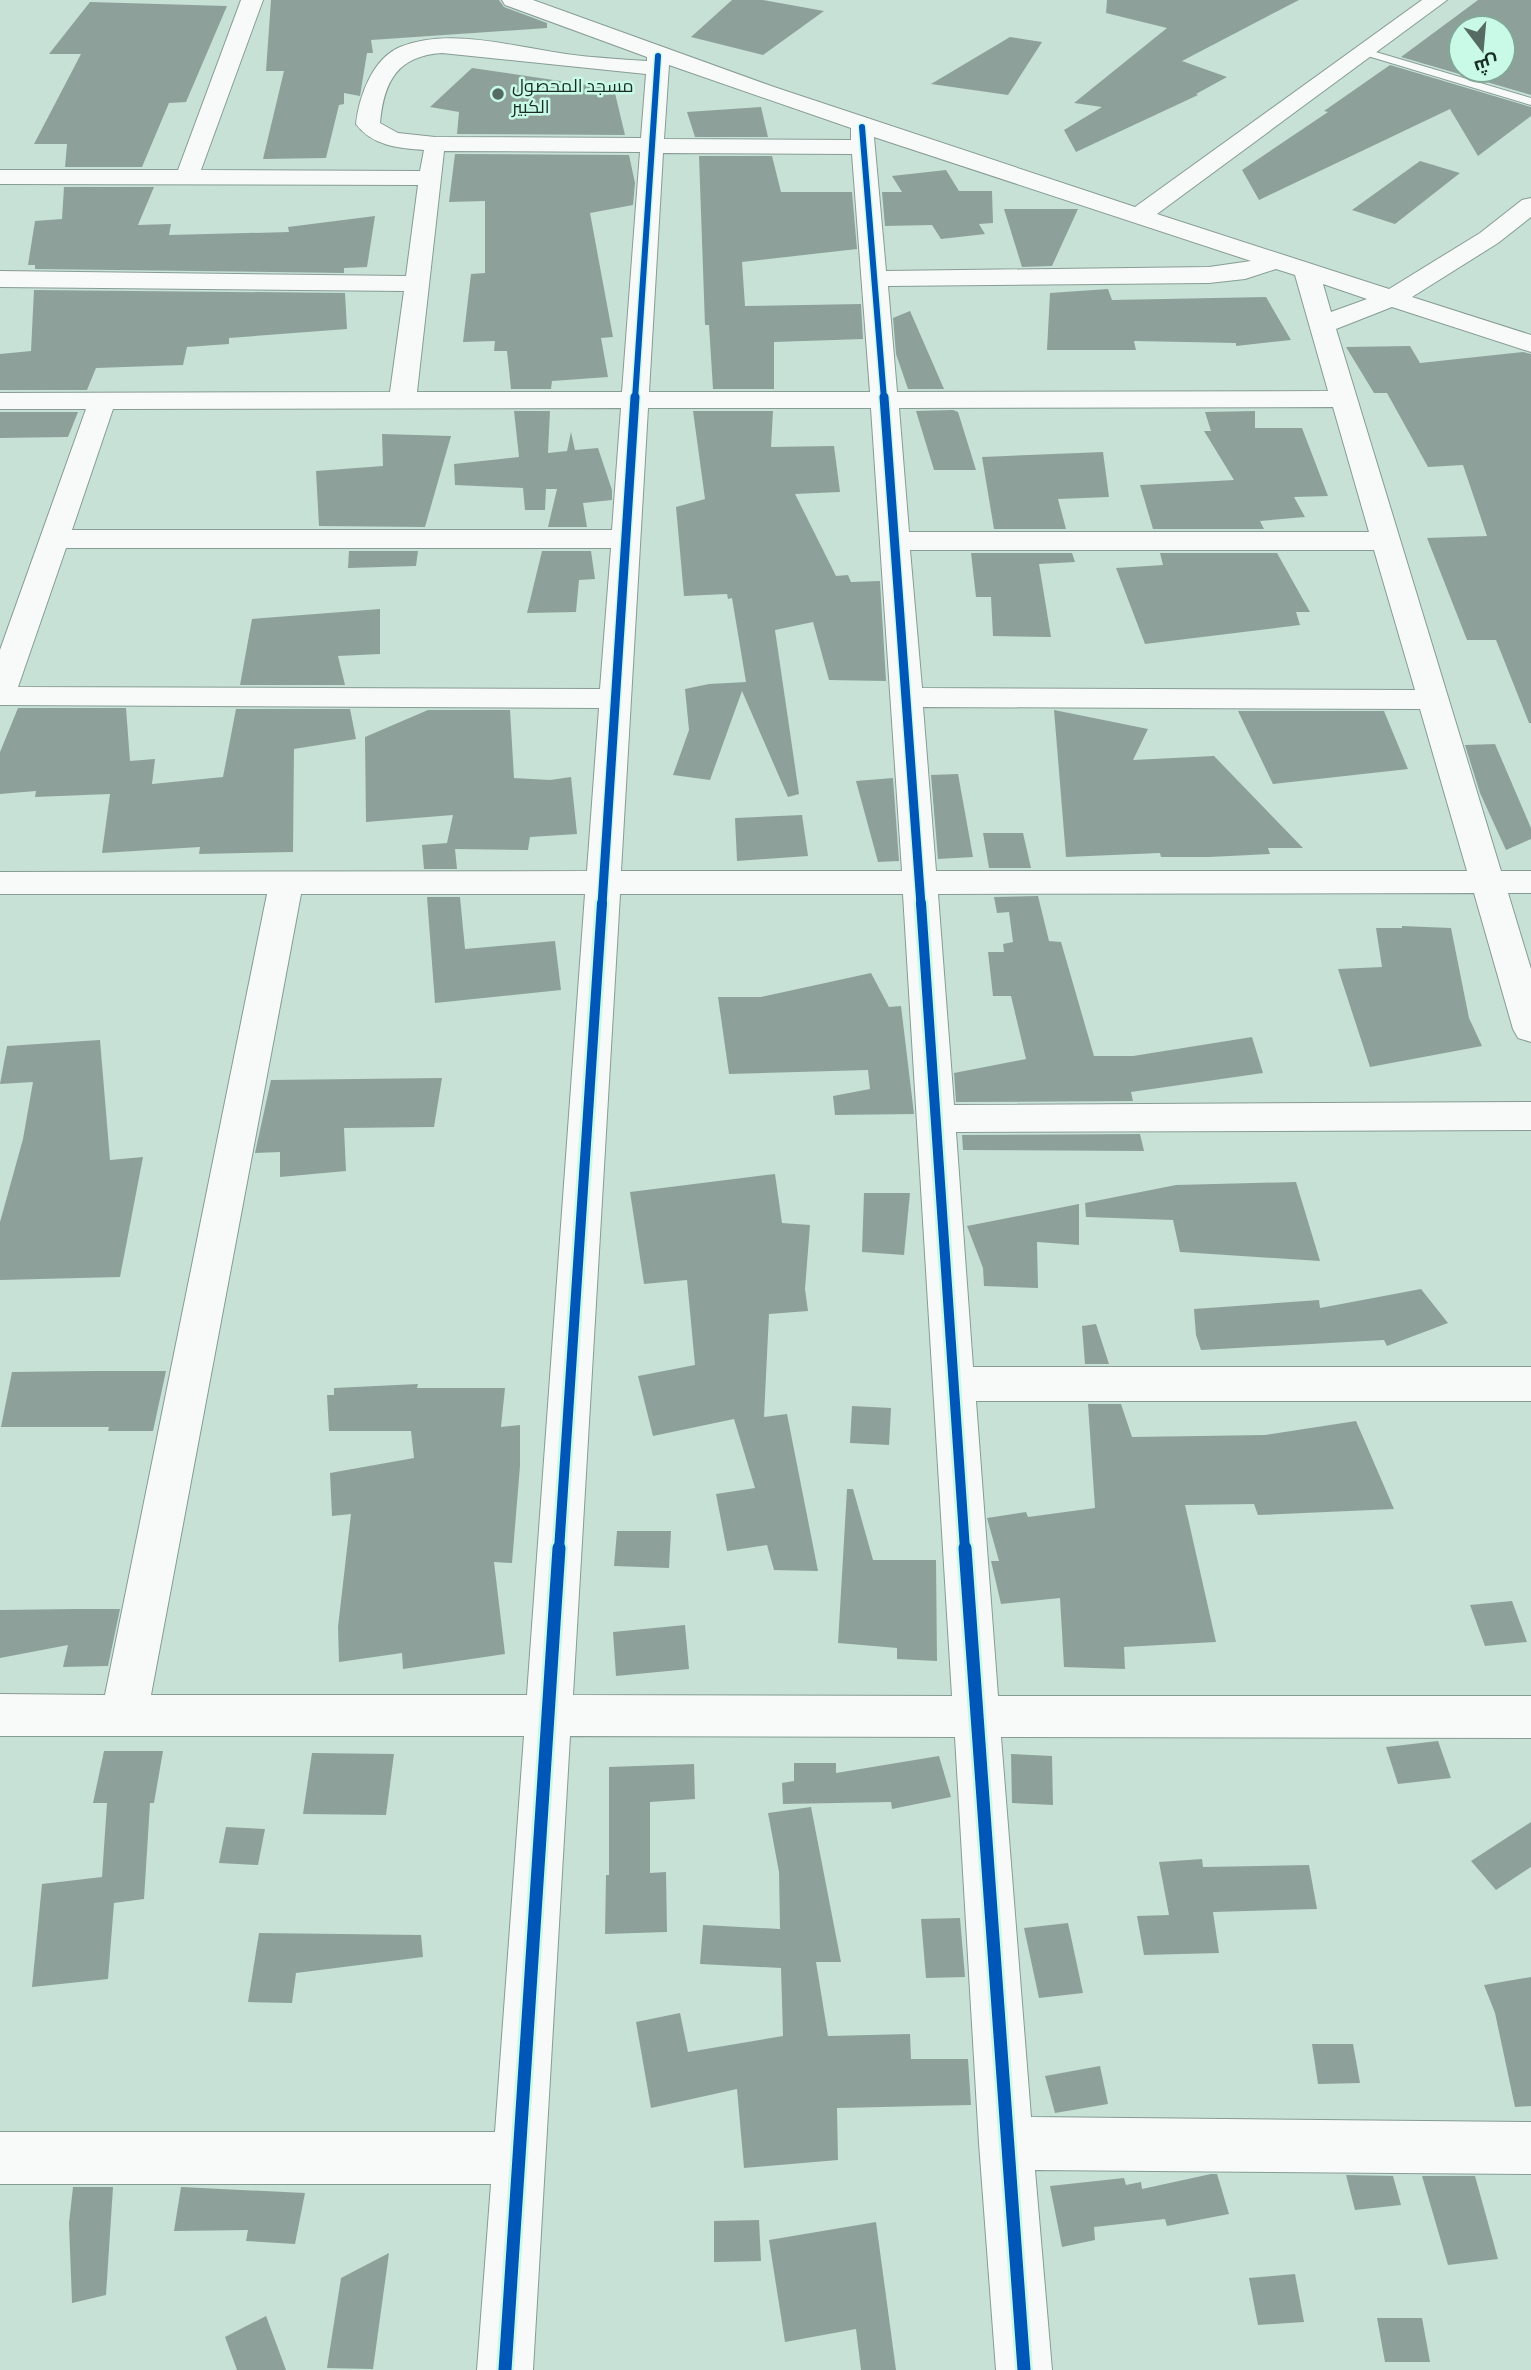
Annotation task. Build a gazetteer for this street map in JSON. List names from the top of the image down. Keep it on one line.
{"places":["مسجد المحصول الكبير"],"north":"bottom"}
